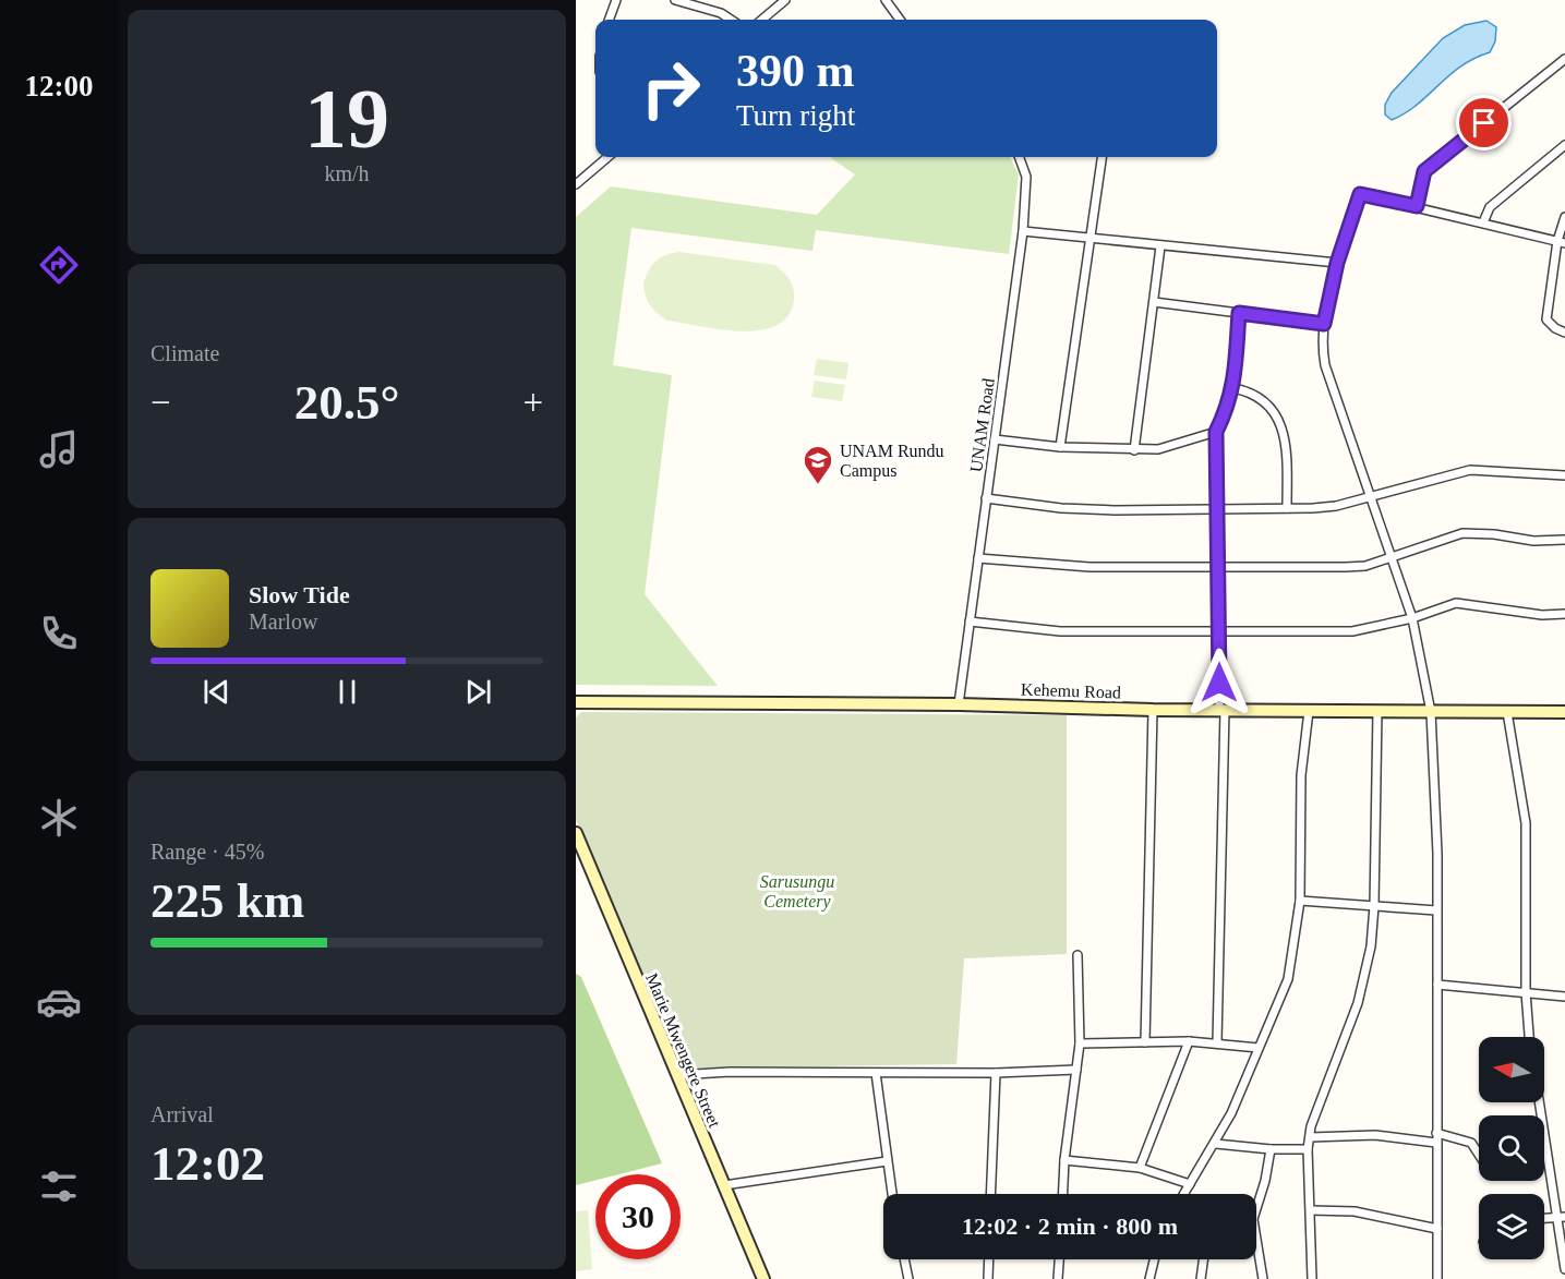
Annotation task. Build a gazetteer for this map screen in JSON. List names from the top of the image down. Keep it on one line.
{"streets":{"street":["UNAM Road","Kehemu Road","Marie Mwengere Street"]},"crossings":[["UNAM Road","Kehemu Road"]],"parks":["Sarusungu Cemetery"],"places":{"school or university":["UNAM Rundu Campus"]},"north":"left","page":{"tabs":"12:00","tile":[["19","km/h"],"Climate",["Range · 45%","225 km"],["Arrival","12:02"]],"turn":["390 m","Turn right"],"heat":["−","20.5°","+"],"song":["Slow Tide","Marlow"],"limit":"30","trip":"12:02 · 2 min · 800 m"}}
